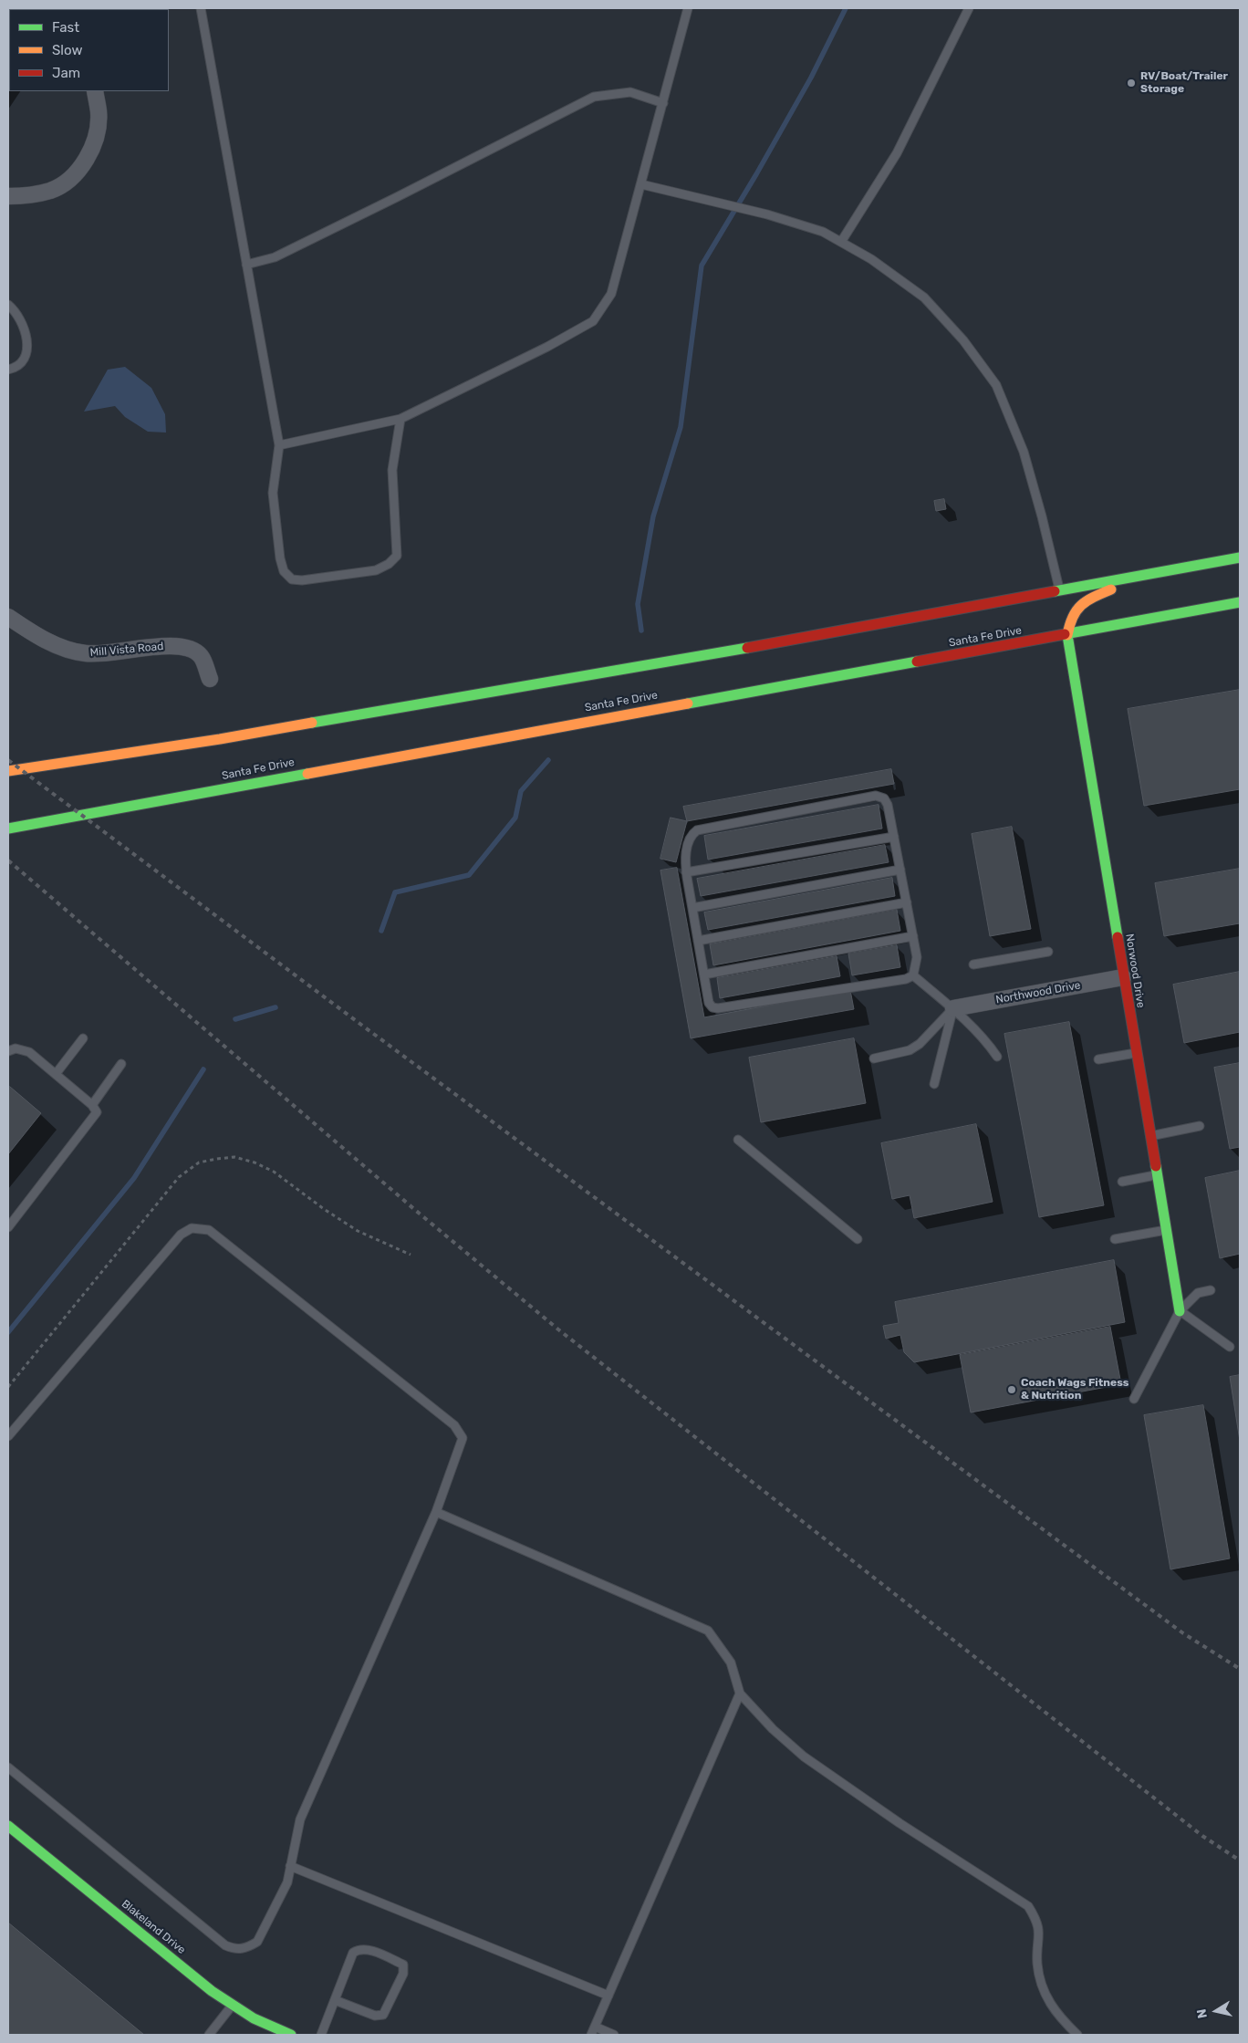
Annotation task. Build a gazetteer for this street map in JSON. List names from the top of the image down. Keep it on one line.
{"streets":{"main road":["Santa Fe Drive","Norwood Drive","Blakeland Drive"],"street":["Mill Vista Road","Northwood Drive"]},"crossings":[["Santa Fe Drive","Norwood Drive"],["Norwood Drive","Northwood Drive"]],"places":["RV/Boat/Trailer Storage","Coach Wags Fitness & Nutrition"],"legend":["Fast","Slow","Jam"],"north":"left"}
